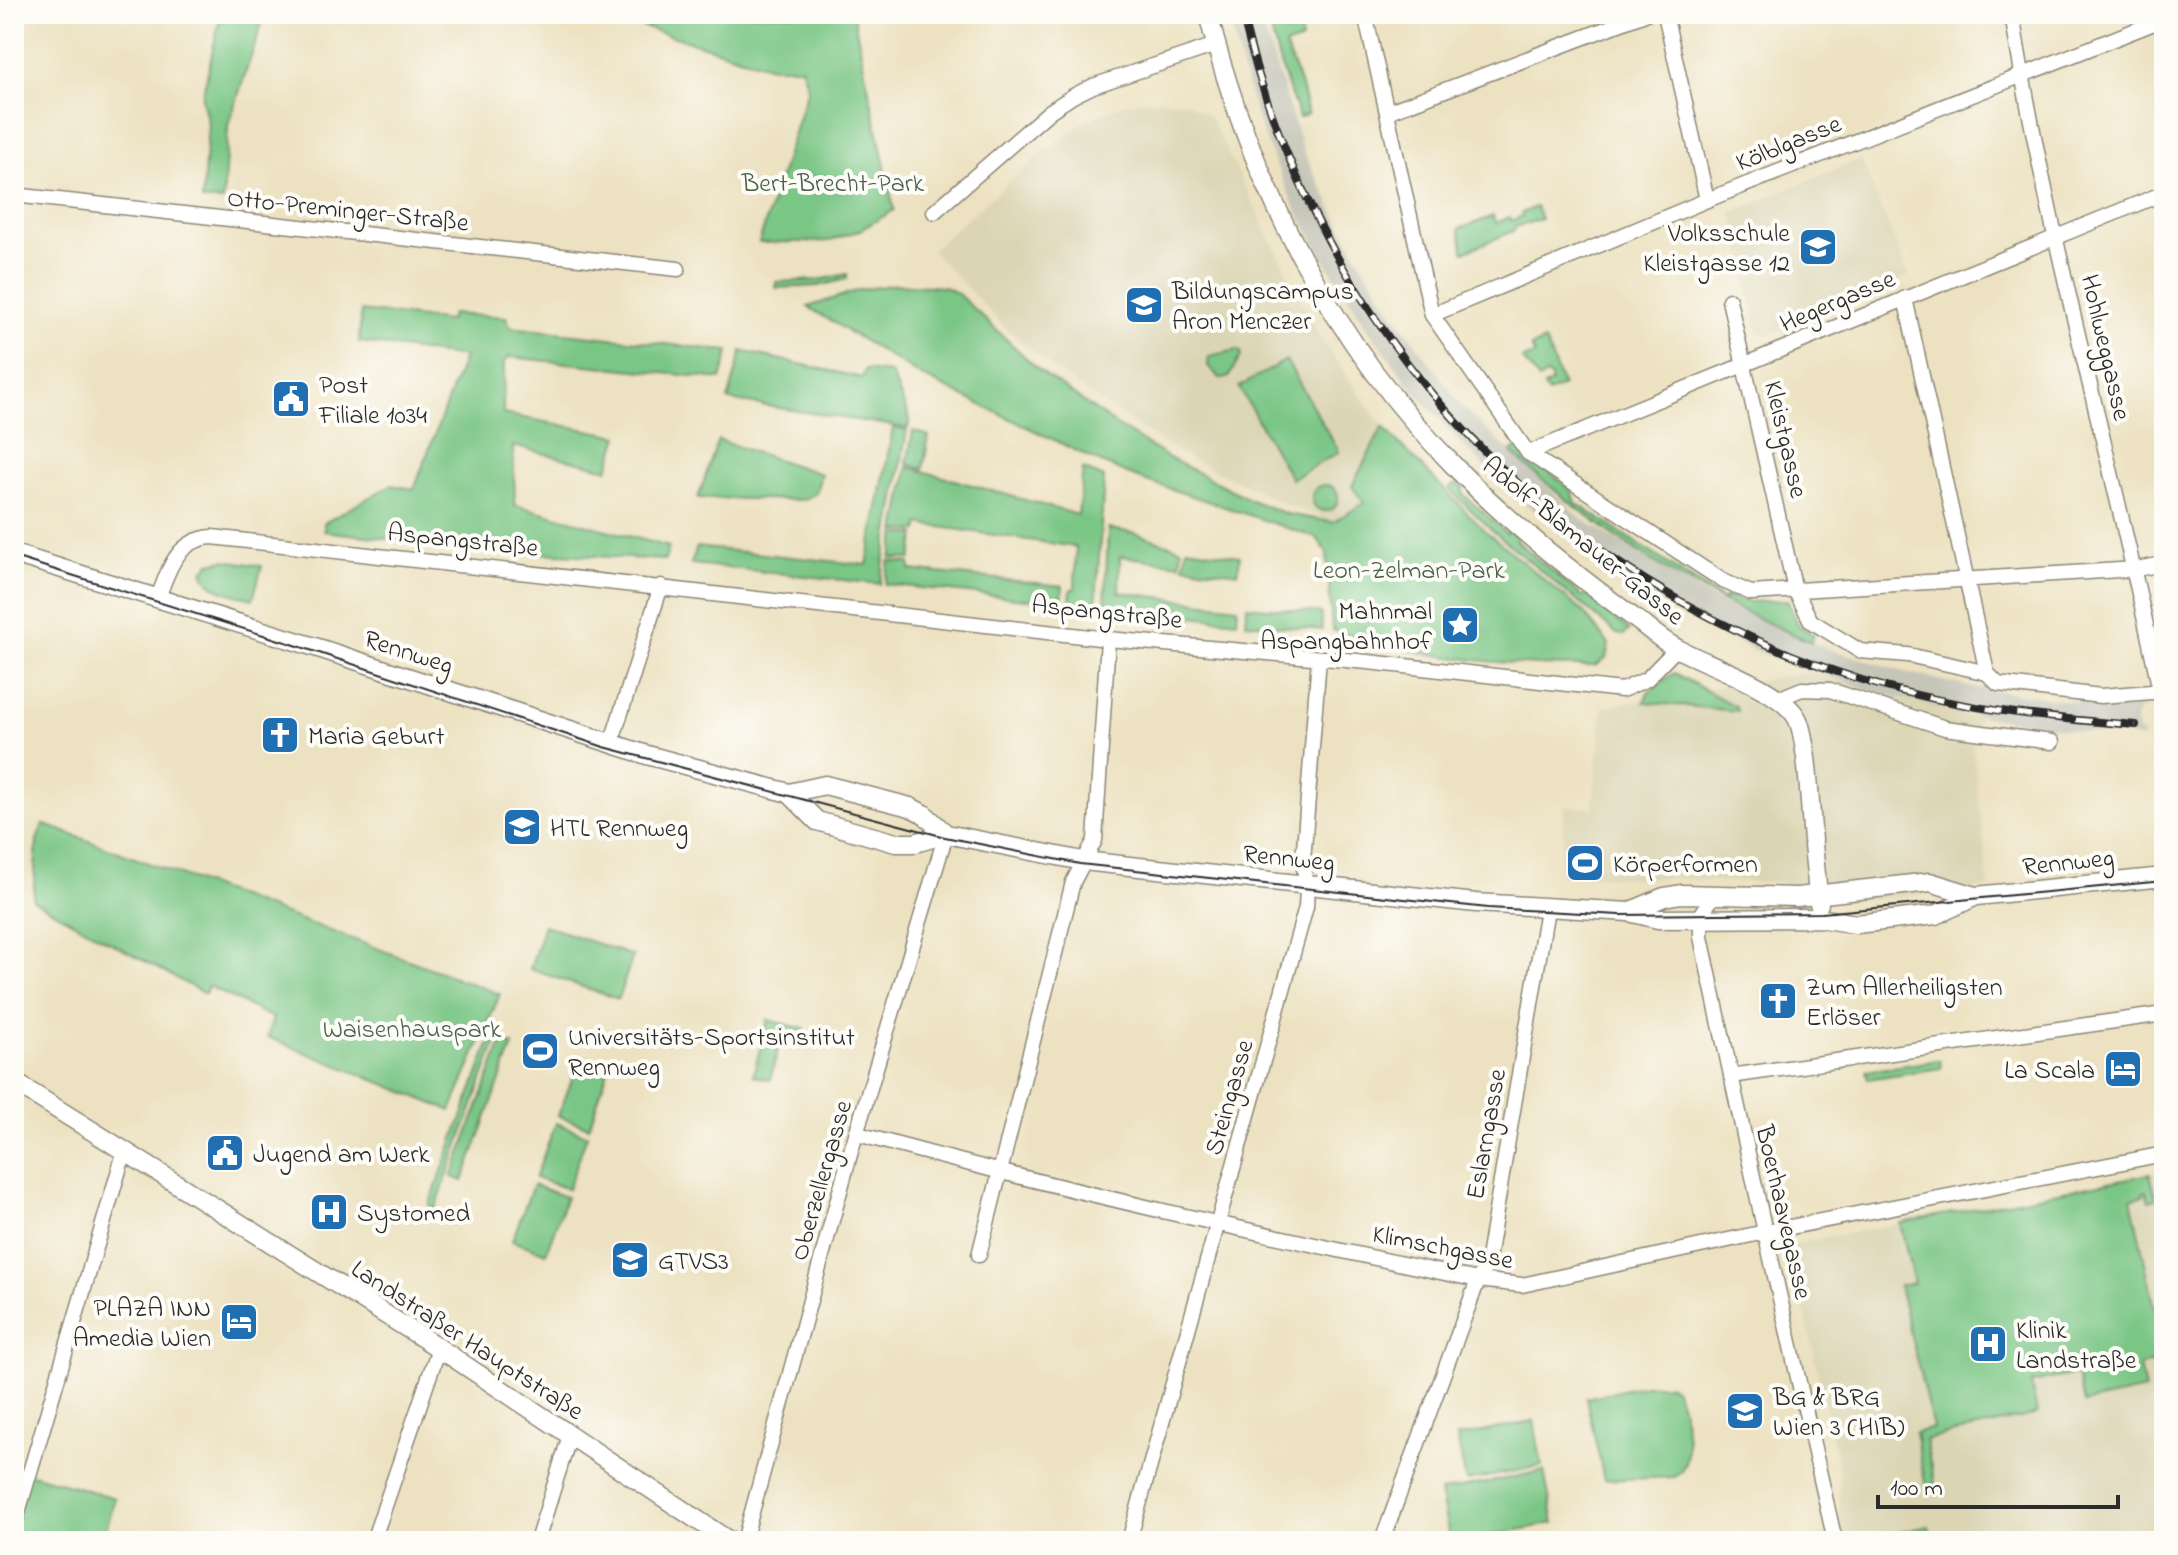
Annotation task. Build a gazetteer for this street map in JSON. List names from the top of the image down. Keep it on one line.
{"streets":{"main road":["Adolf-Blamauer-Gasse","Rennweg","Landstraßer Hauptstraße"],"street":["Kölblgasse","Otto-Preminger-Straße","Hegergasse","Hohlweggasse","Kleistgasse","Aspangstraße","Steingasse","Eslarngasse","Oberzellergasse","Boerhaavegasse","Klimschgasse"]},"crossings":[["Kölblgasse","Hohlweggasse"],["Hegergasse","Hohlweggasse"],["Hegergasse","Kleistgasse"],["Hohlweggasse","Kleistgasse"],["Aspangstraße","Adolf-Blamauer-Gasse"],["Aspangstraße","Rennweg"],["Aspangstraße","Steingasse"],["Rennweg","Steingasse"],["Rennweg","Eslarngasse"],["Rennweg","Oberzellergasse"],["Rennweg","Boerhaavegasse"],["Steingasse","Klimschgasse"],["Eslarngasse","Klimschgasse"],["Oberzellergasse","Klimschgasse"],["Boerhaavegasse","Klimschgasse"]],"parks":["Bert-Brecht-Park","Leon-Zelman-Park","Waisenhauspark"],"places":{"school or university":["Volksschule Kleistgasse 12","Bildungscampus Aron Menczer","HTL Rennweg","GTVS3","BG & BRG Wien 3 (HIB)"],"public building":["Post Filiale 1034","Jugend am Werk"],"place":["Mahnmal Aspangbahnhof"],"church":["Maria Geburt","Zum Allerheiligsten Erlöser"],"sports":["Körperformen","Universitäts-Sportsinstitut Rennweg"],"hotel":["La Scala","PLAZA INN Amedia Wien"],"hospital":["Systomed","Klinik Landstraße"]},"scale_bar":"100 m"}
